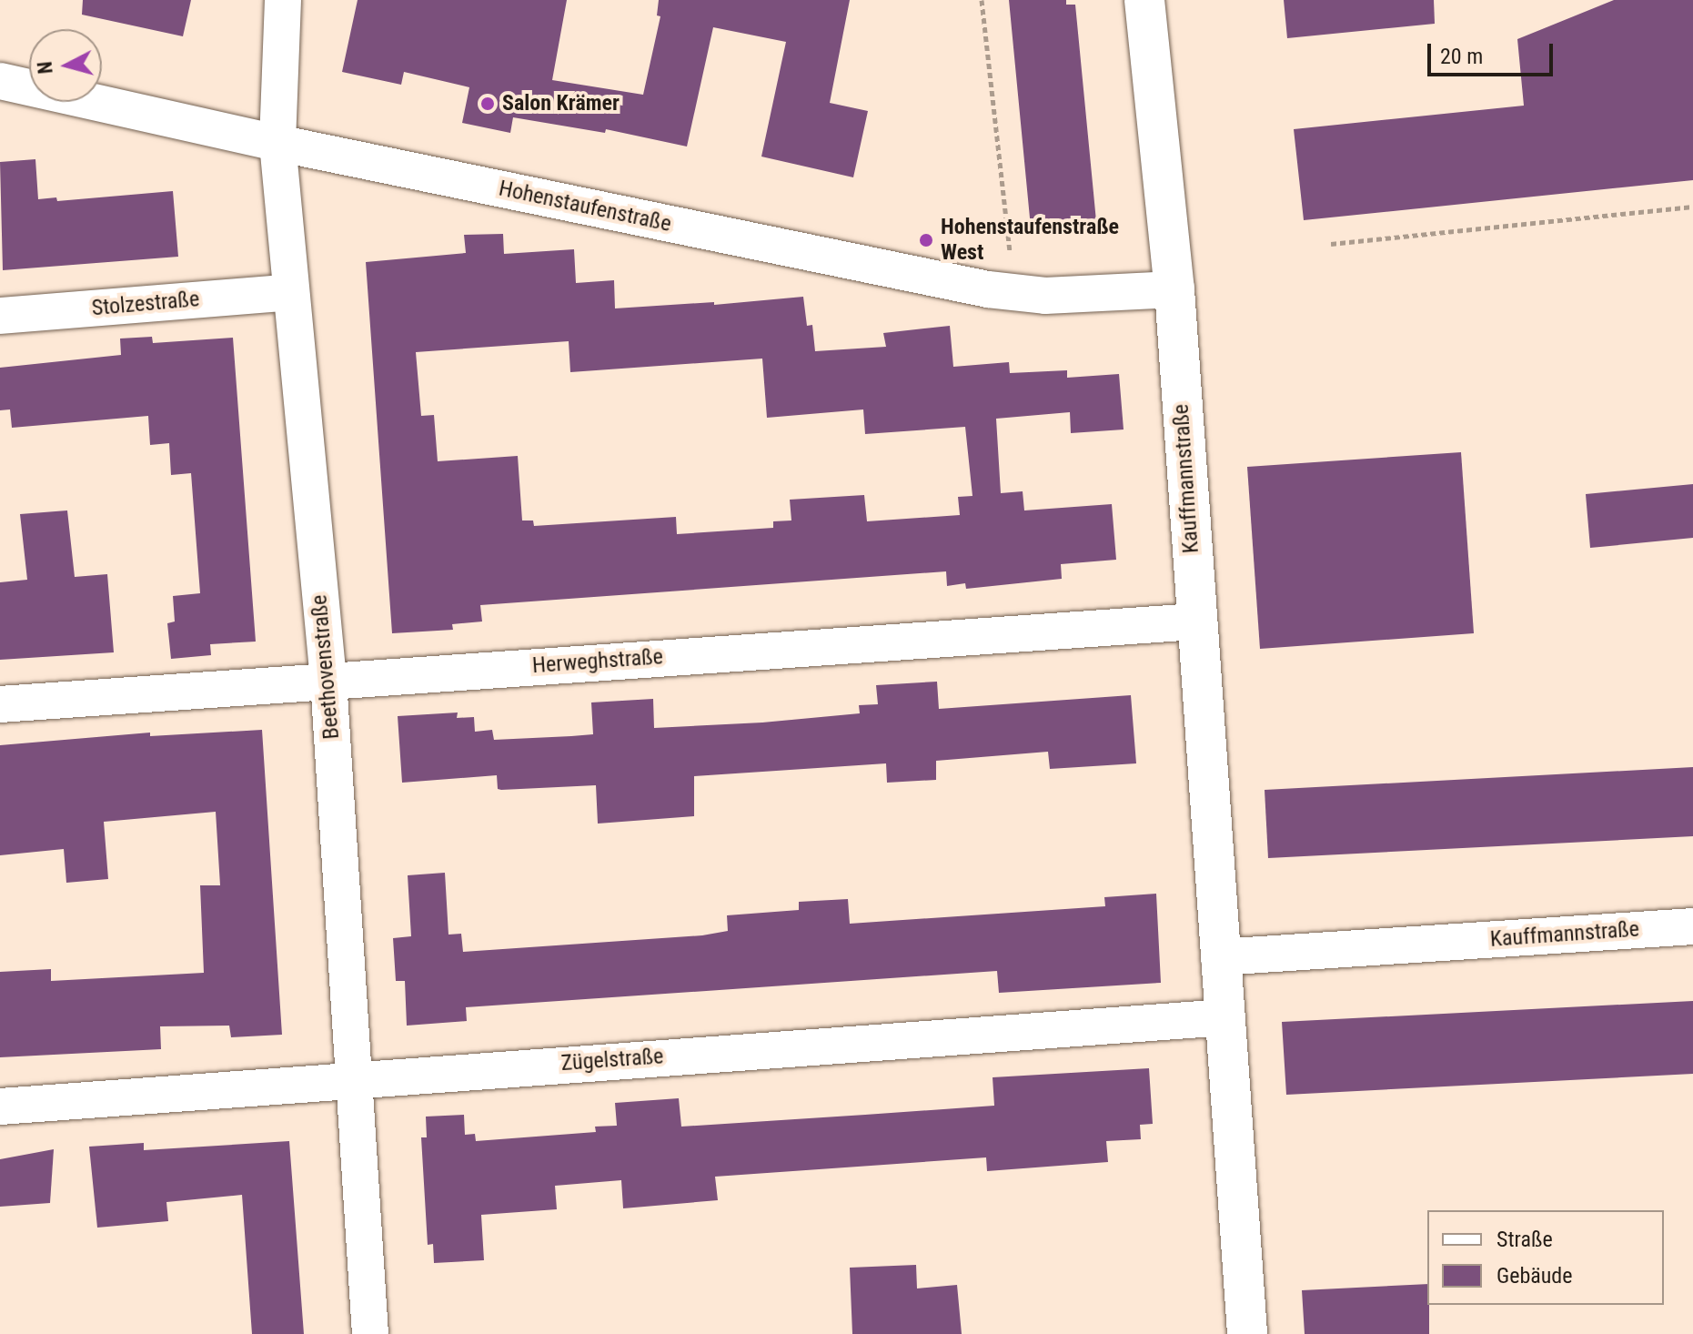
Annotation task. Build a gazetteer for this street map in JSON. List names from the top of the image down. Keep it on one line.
{"streets":{"street":["Hohenstaufenstraße","Stolzestraße","Kauffmannstraße","Herweghstraße","Beethovenstraße","Zügelstraße"]},"crossings":[["Hohenstaufenstraße","Kauffmannstraße"],["Hohenstaufenstraße","Beethovenstraße"],["Stolzestraße","Beethovenstraße"],["Kauffmannstraße","Herweghstraße"],["Kauffmannstraße","Zügelstraße"],["Herweghstraße","Beethovenstraße"],["Beethovenstraße","Zügelstraße"]],"places":["Salon Krämer","Hohenstaufenstraße West"],"legend":["Straße","Gebäude"],"scale_bar":"20 m","north":"left"}
